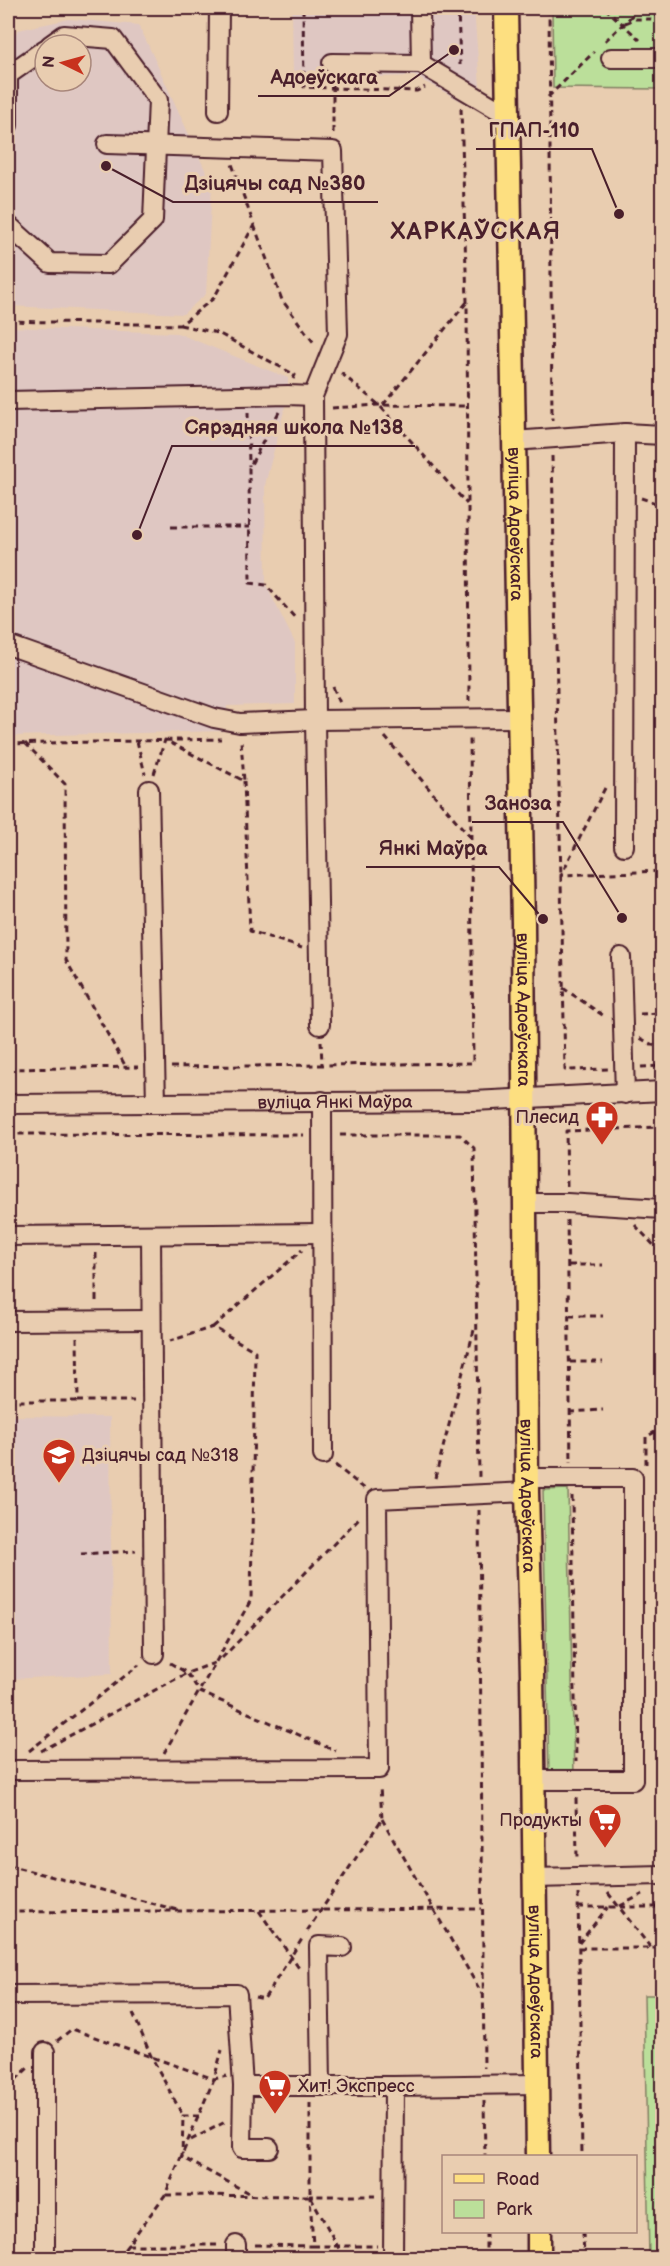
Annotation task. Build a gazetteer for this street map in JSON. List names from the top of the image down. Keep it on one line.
{"streets":{"main road":["вуліца Адоеўскага"],"street":["вуліца Янкі Маўра"]},"crossings":[["вуліца Адоеўскага","вуліца Янкі Маўра"]],"districts":["ХАРКАЎСКАЯ"],"places":{"other":["Адоеўскага","Дзіцячы сад №380","ГПАП-110","Сярэдняя школа №138","Заноза","Янкі Маўра"],"pharmacy":["Плесид"],"school or university":["Дзіцячы сад №318"],"supermarket":["Продукты","Хит! Экспресс"]},"legend":["Road","Park"],"north":"left"}
